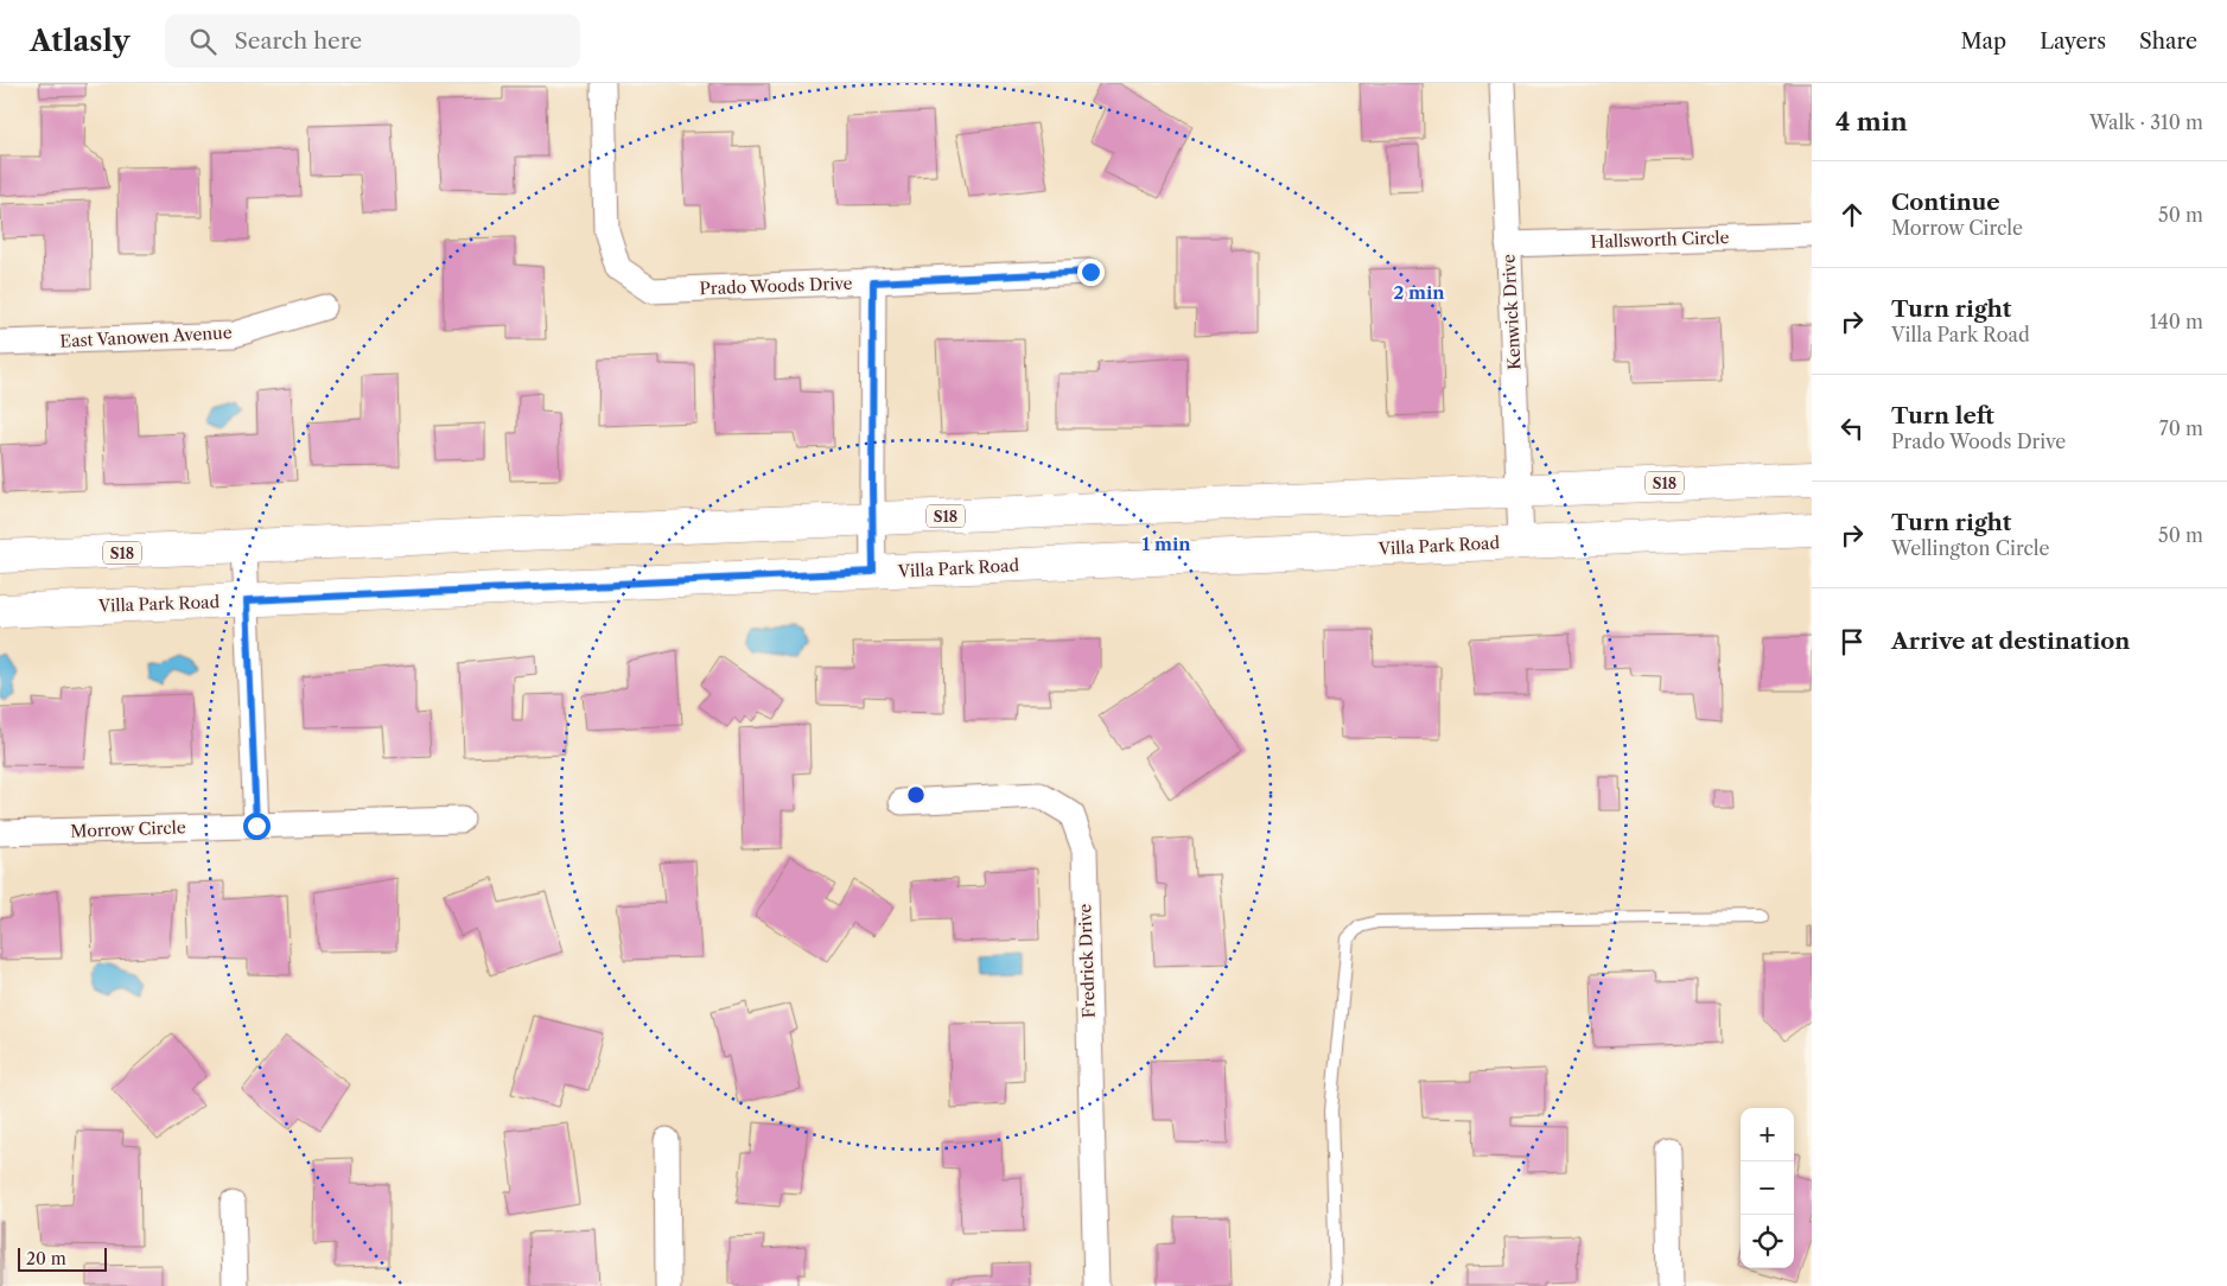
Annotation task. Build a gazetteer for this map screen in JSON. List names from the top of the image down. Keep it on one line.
{"streets":{"main road":["S18","Villa Park Road"],"street":["Hallsworth Circle","Prado Woods Drive","Kenwick Drive","East Vanowen Avenue","Morrow Circle","Fredrick Drive"]},"crossings":[["Hallsworth Circle","Kenwick Drive"],["Prado Woods Drive","S18"],["Prado Woods Drive","Villa Park Road"],["Kenwick Drive","S18"],["Kenwick Drive","Villa Park Road"]],"scale_bar":"20 m","page":{"header":"Atlasly","search":"Search here","nav":["Map","Layers","Share"],"heading":["4 min","Walk · 310 m"],"list":[["Continue","Morrow Circle","50 m"],["Turn right","Villa Park Road","140 m"],["Turn left","Prado Woods Drive","70 m"],["Turn right","Wellington Circle","50 m"],"Arrive at destination"],"map_buttons":["+","−"],"scale":"20 m"},"rings":["2 min","1 min"]}
